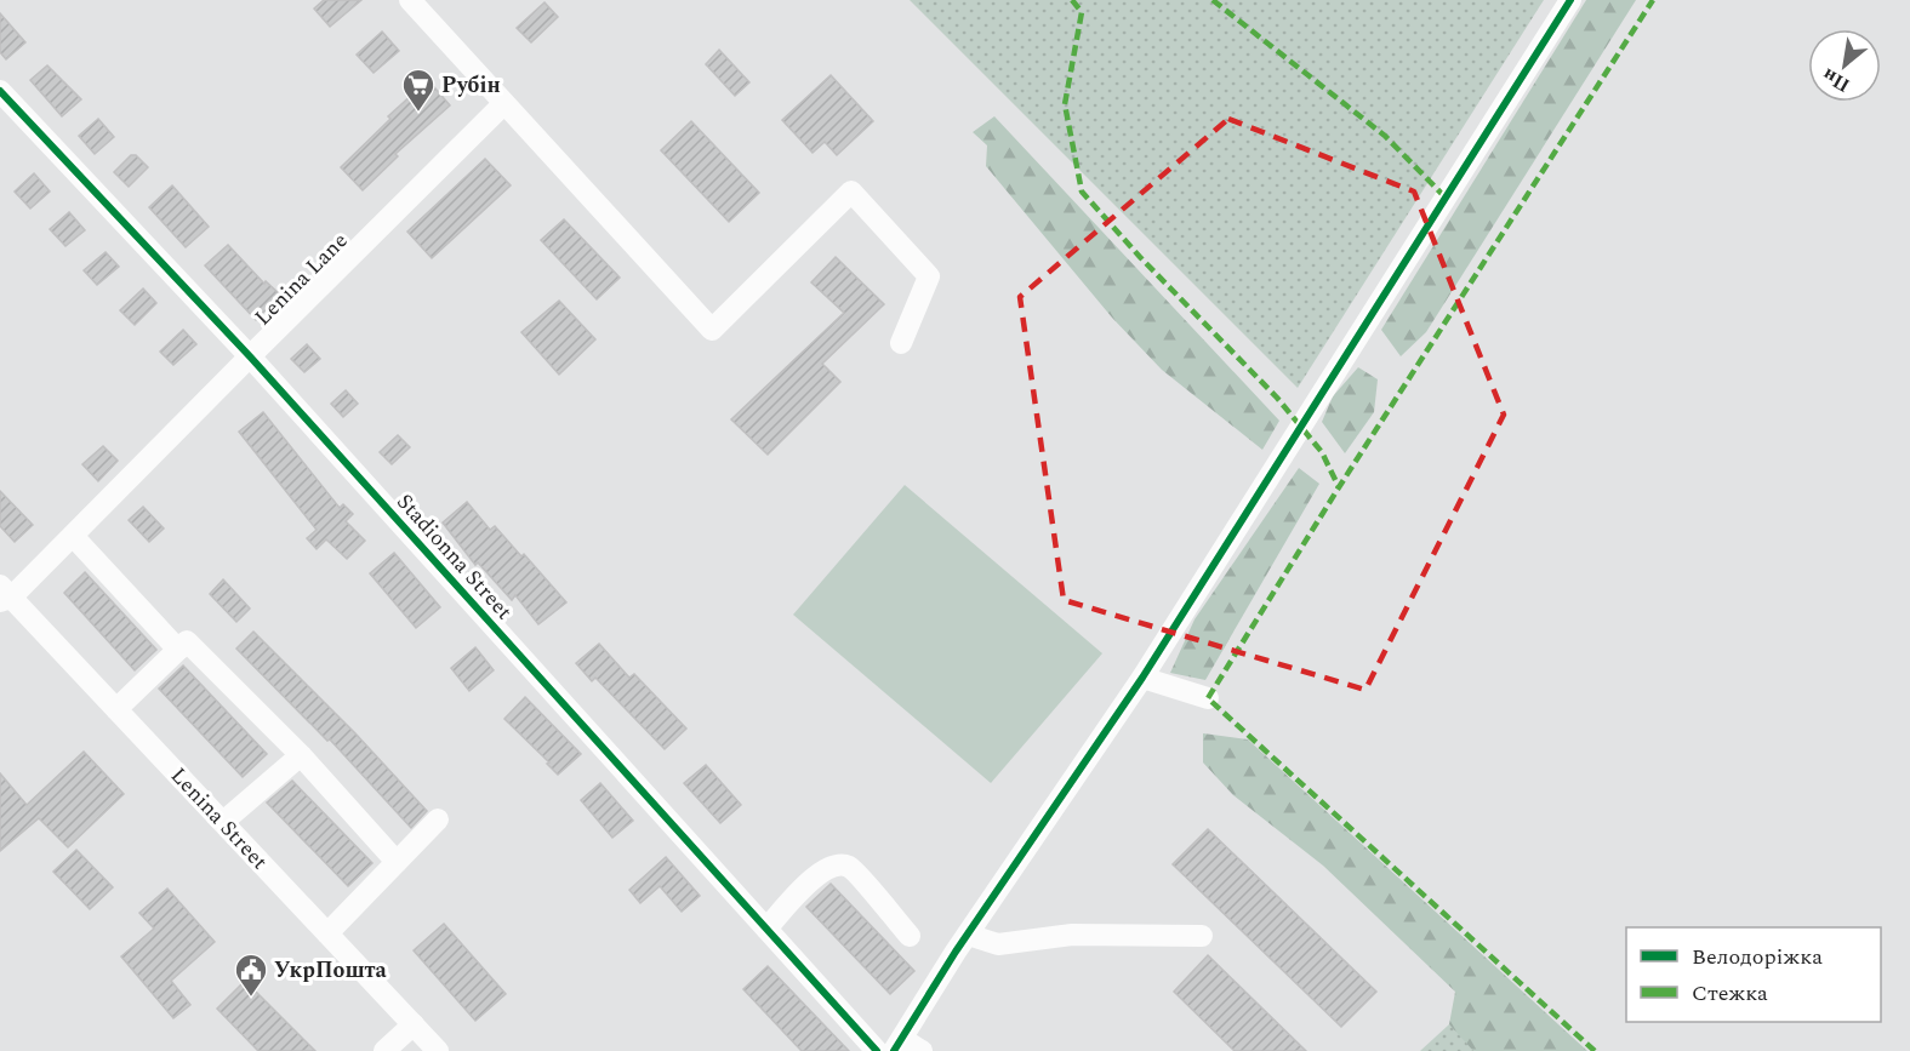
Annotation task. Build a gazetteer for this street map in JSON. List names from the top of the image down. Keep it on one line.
{"streets":{"street":["Lenina Lane","Stadionna Street","Lenina Street"]},"crossings":[["Lenina Lane","Stadionna Street"],["Lenina Lane","Lenina Street"]],"places":{"supermarket":["Рубін"],"public building":["УкрПошта"]},"legend":["Велодоріжка","Стежка"],"north":"bottom left"}
